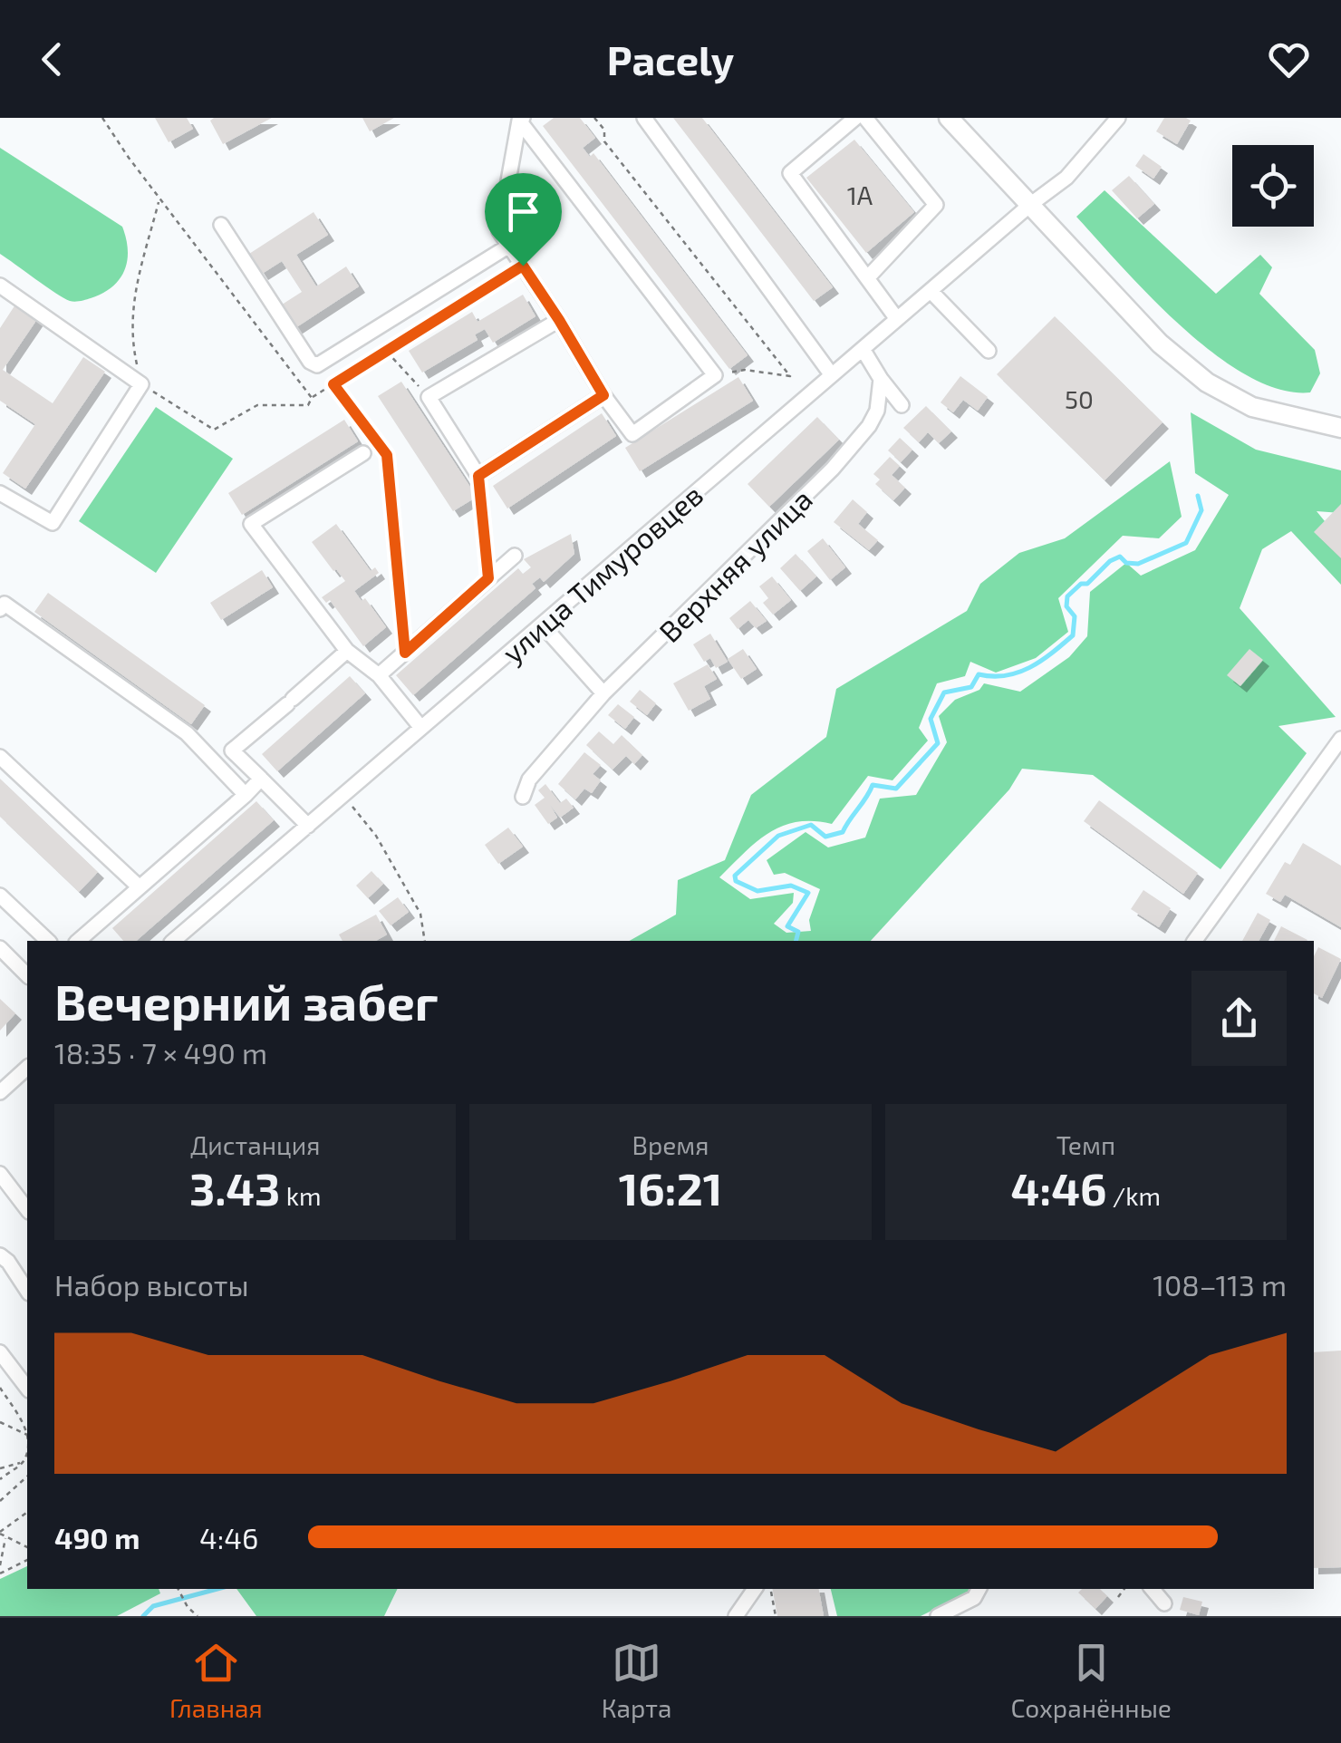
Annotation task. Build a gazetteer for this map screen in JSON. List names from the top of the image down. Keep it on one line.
{"streets":{"street":["Верхняя улица","улица Тимуровцев"]},"house_numbers":["1А","50"],"page":{"header":"Pacely","heading":["Вечерний забег","18:35 · 7 × 490 m"],"stats":[["Дистанция","3.43 km"],["Время","16:21"],["Темп","4:46 /km"]],"chart":["Набор высоты","108–113 m"],"list":[{"name":"490 m","note":"4:46"}],"tabs":["Главная","Карта","Сохранённые"]}}
